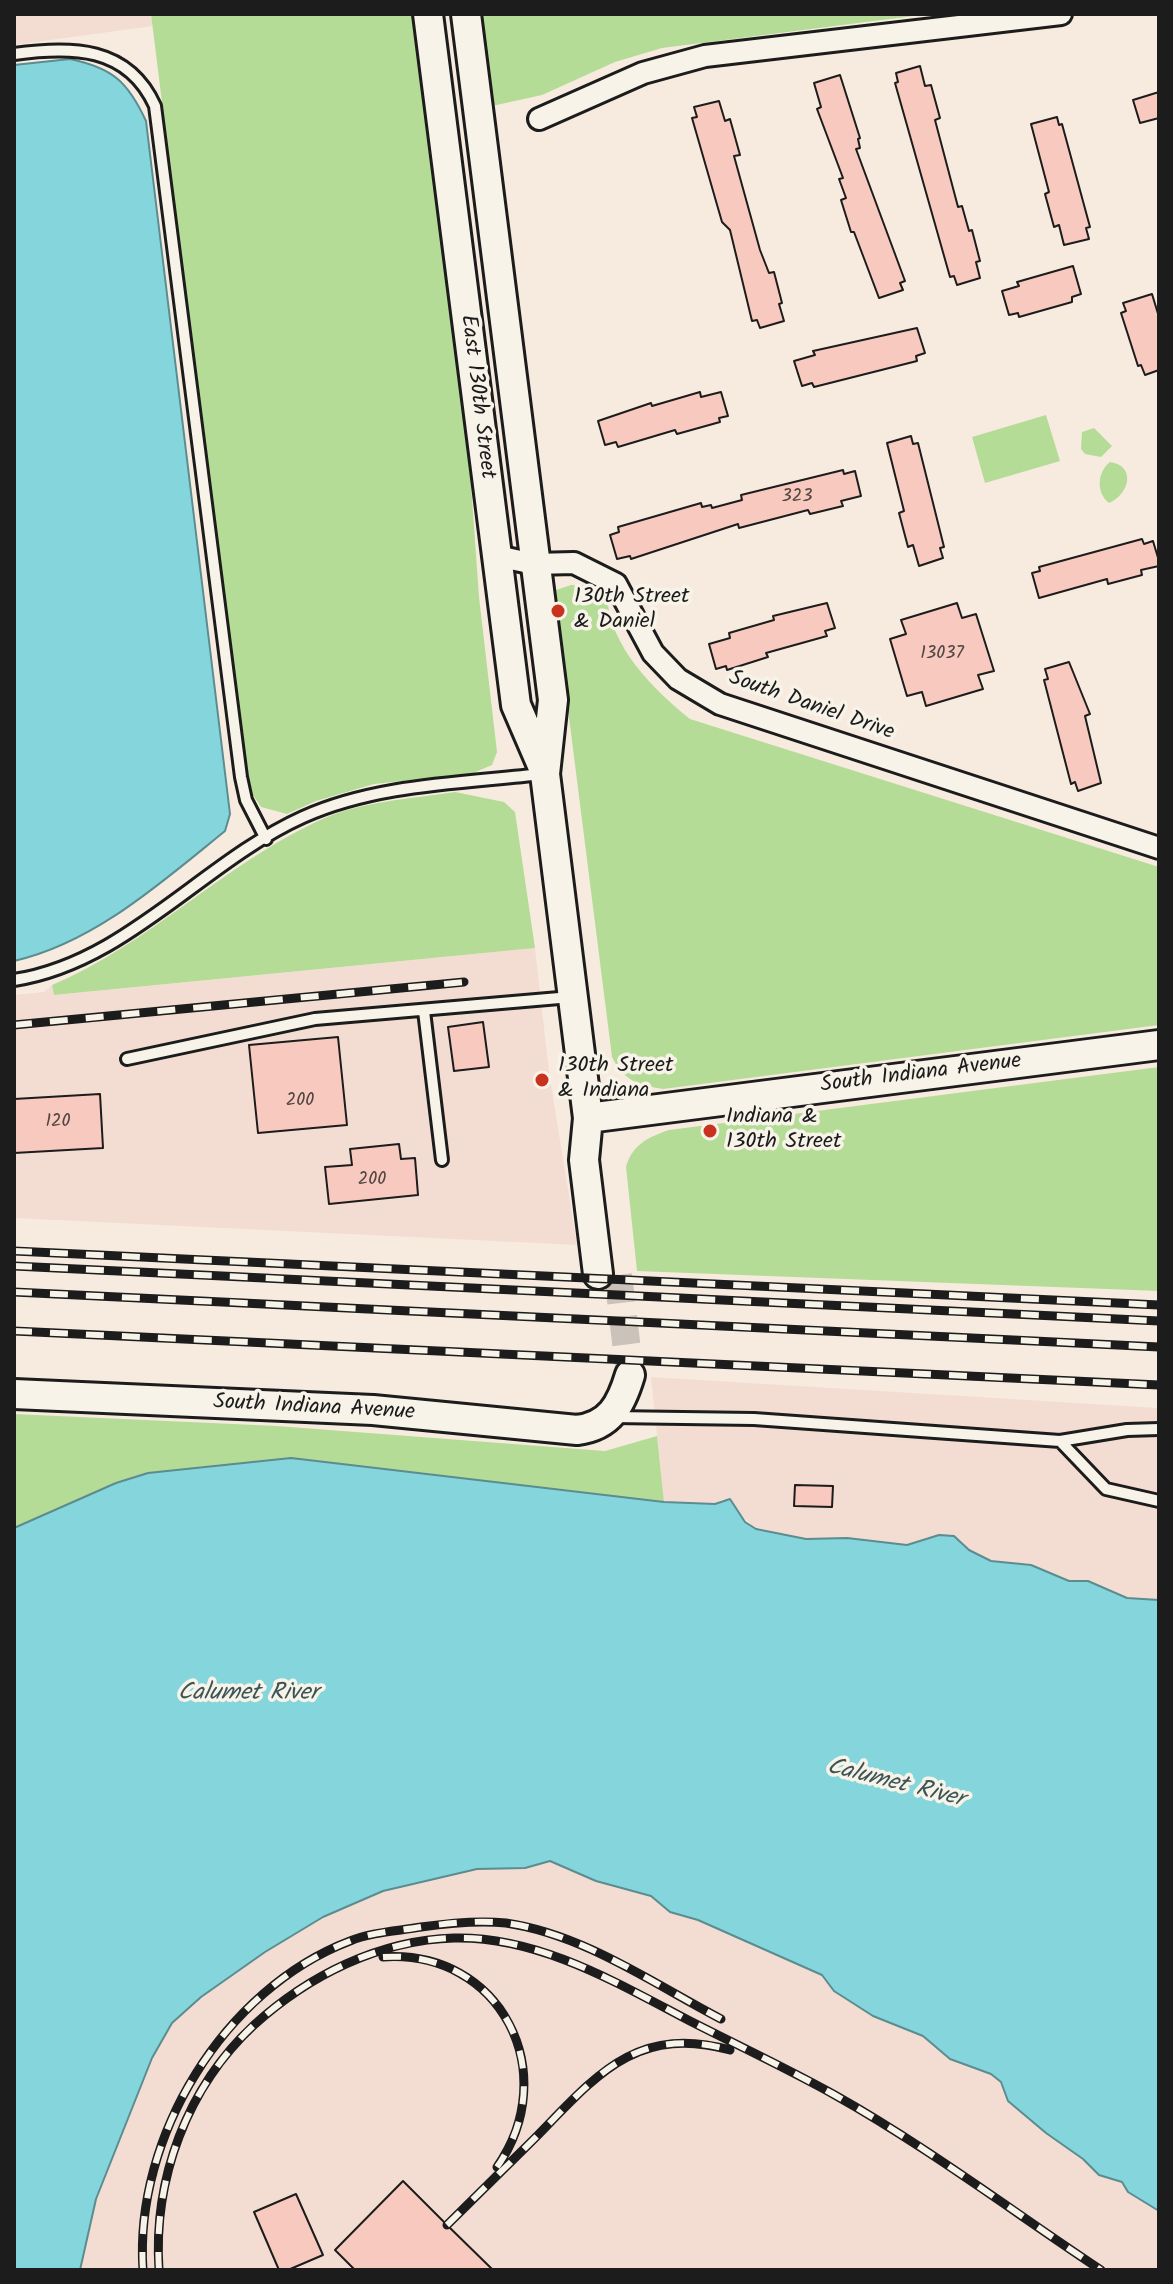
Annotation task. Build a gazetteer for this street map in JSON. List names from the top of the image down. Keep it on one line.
{"streets":{"main road":["East 130th Street","South Indiana Avenue"],"street":["South Daniel Drive"]},"crossings":[["East 130th Street","South Daniel Drive"],["East 130th Street","South Indiana Avenue"]],"water":["Calumet River"],"places":["130th Street & Daniel","130th Street & Indiana","Indiana & 130th Street"],"house_numbers":["323","13037","200","120","200"]}
